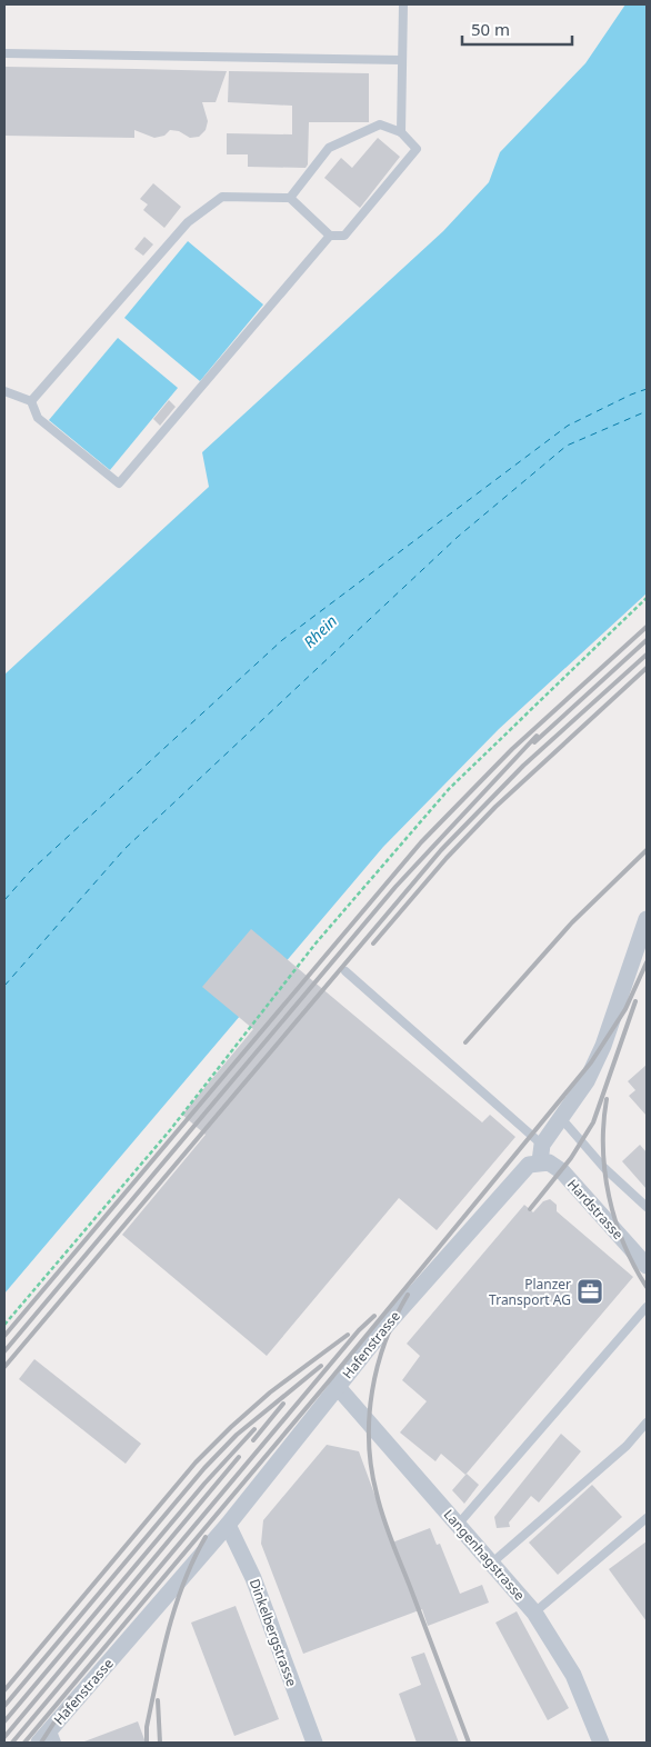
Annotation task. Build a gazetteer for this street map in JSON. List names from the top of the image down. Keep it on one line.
{"streets":{"street":["Hardstrasse","Hafenstrasse","Langenhagstrasse","Dinkelbergstrasse"]},"crossings":[["Hardstrasse","Hafenstrasse"],["Hafenstrasse","Langenhagstrasse"],["Hafenstrasse","Dinkelbergstrasse"]],"water":["Rhein"],"places":{"office":["Planzer Transport AG"]},"scale_bar":"50 m"}
